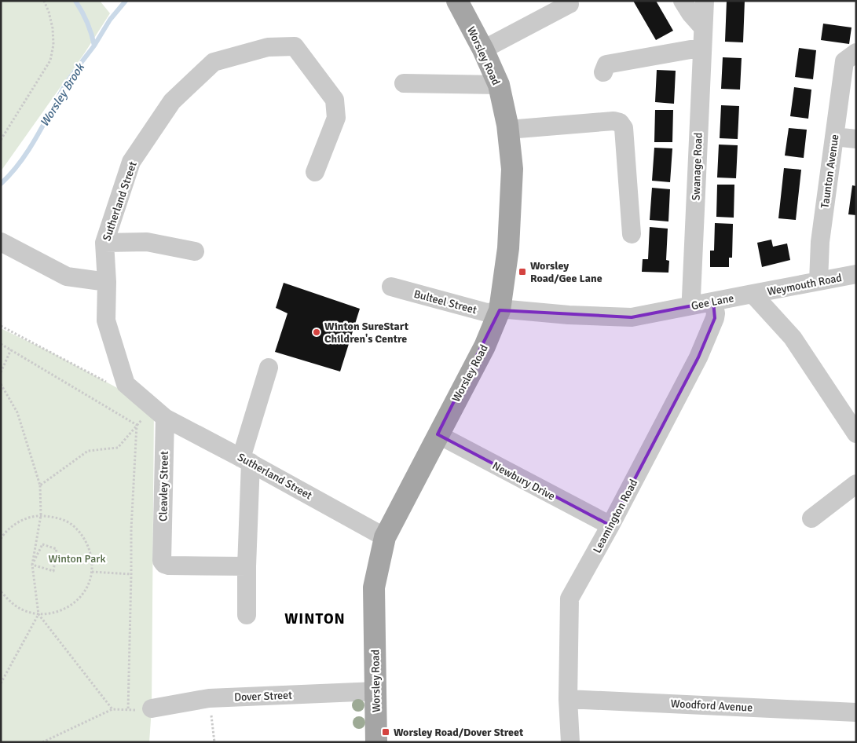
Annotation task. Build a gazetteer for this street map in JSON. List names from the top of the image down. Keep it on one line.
{"streets":{"main road":["Worsley Road"],"street":["Swanage Road","Taunton Avenue","Sutherland Street","Weymouth Road","Bulteel Street","Gee Lane","Newbury Drive","Cleavley Street","Leamington Road","Dover Street","Woodford Avenue"]},"crossings":[["Worsley Road","Sutherland Street"],["Worsley Road","Bulteel Street"],["Worsley Road","Gee Lane"],["Worsley Road","Newbury Drive"],["Worsley Road","Dover Street"],["Swanage Road","Gee Lane"],["Taunton Avenue","Weymouth Road"],["Sutherland Street","Cleavley Street"],["Weymouth Road","Gee Lane"],["Bulteel Street","Gee Lane"],["Gee Lane","Leamington Road"],["Newbury Drive","Leamington Road"],["Leamington Road","Woodford Avenue"]],"districts":["WINTON"],"water":["Worsley Brook"],"parks":["Winton Park"],"places":{"transit":["Worsley Road/Gee Lane","Worsley Road/Dover Street"],"other":["Winton SureStart Children's Centre"]}}
